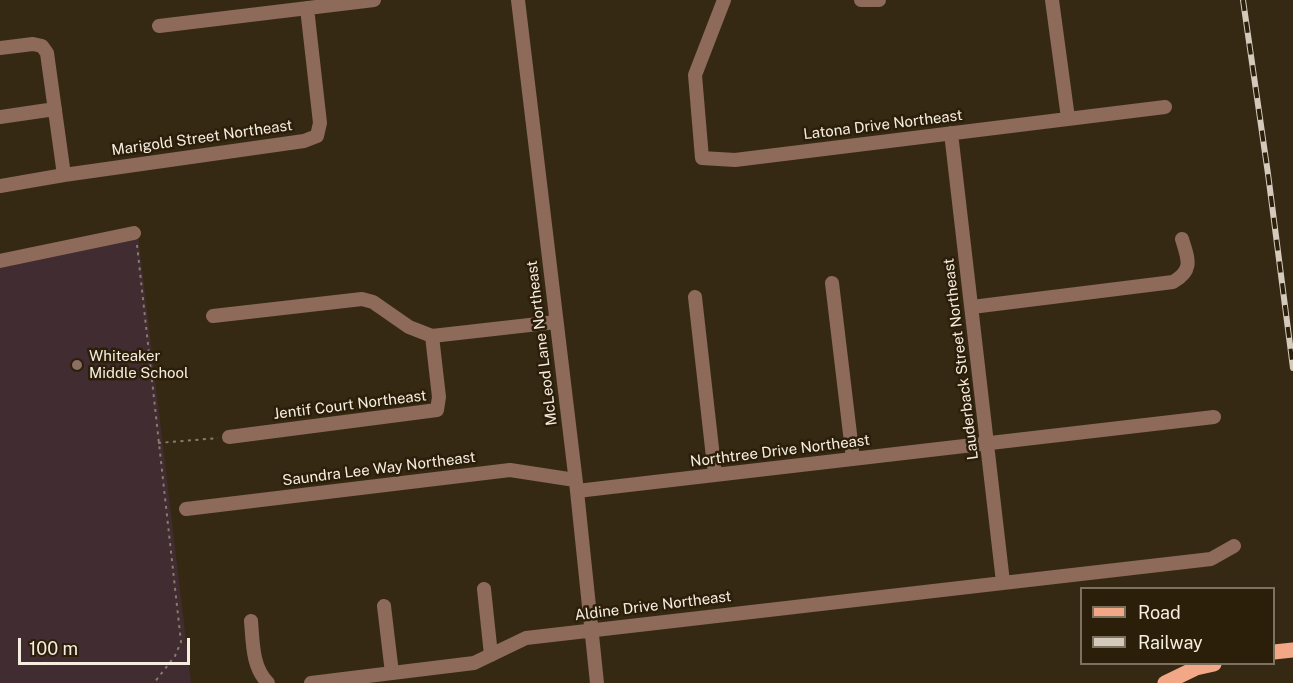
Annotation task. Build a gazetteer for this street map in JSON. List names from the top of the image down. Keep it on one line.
{"streets":{"street":["Latona Drive Northeast","Marigold Street Northeast","McLeod Lane Northeast","Lauderback Street Northeast","Jentif Court Northeast","Northtree Drive Northeast","Saundra Lee Way Northeast","Aldine Drive Northeast"]},"crossings":[["Latona Drive Northeast","Lauderback Street Northeast"],["McLeod Lane Northeast","Northtree Drive Northeast"],["McLeod Lane Northeast","Saundra Lee Way Northeast"],["McLeod Lane Northeast","Aldine Drive Northeast"],["Lauderback Street Northeast","Northtree Drive Northeast"],["Lauderback Street Northeast","Aldine Drive Northeast"],["Northtree Drive Northeast","Saundra Lee Way Northeast"]],"places":["Whiteaker Middle School"],"legend":["Road","Railway"],"scale_bar":"100 m"}
